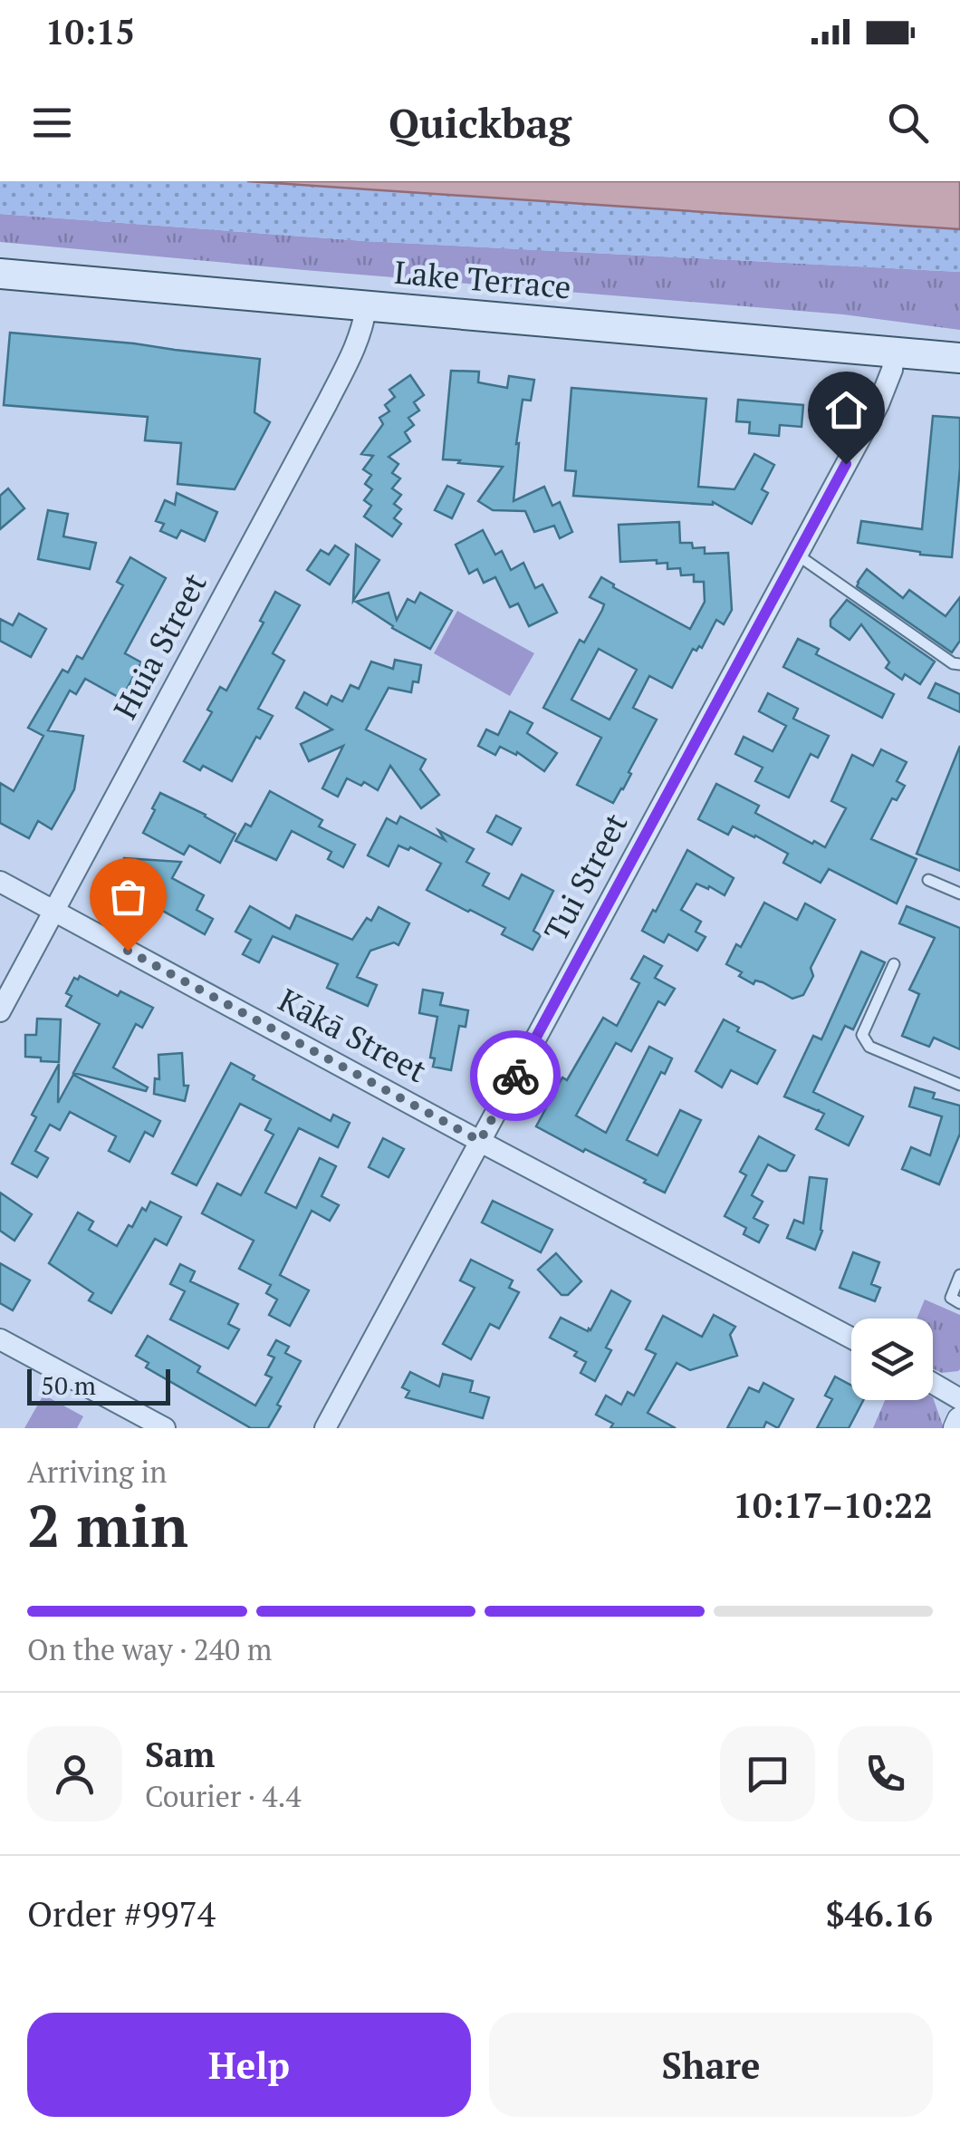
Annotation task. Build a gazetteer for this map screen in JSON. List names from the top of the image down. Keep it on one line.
{"streets":{"main road":["Lake Terrace"],"street":["Huia Street","Tui Street","Kākā Street"]},"crossings":[["Lake Terrace","Huia Street"],["Lake Terrace","Tui Street"],["Huia Street","Kākā Street"],["Tui Street","Kākā Street"]],"scale_bar":"50 m","page":{"status":"10:15","header":"Quickbag","scale":"50 m","heading":["2 min","Arriving in","10:17–10:22"],"panel":["Sam","Courier · 4.4","Order #9974","$46.16"],"bar":"On the way · 240 m","buttons":["Help","Share"]}}
